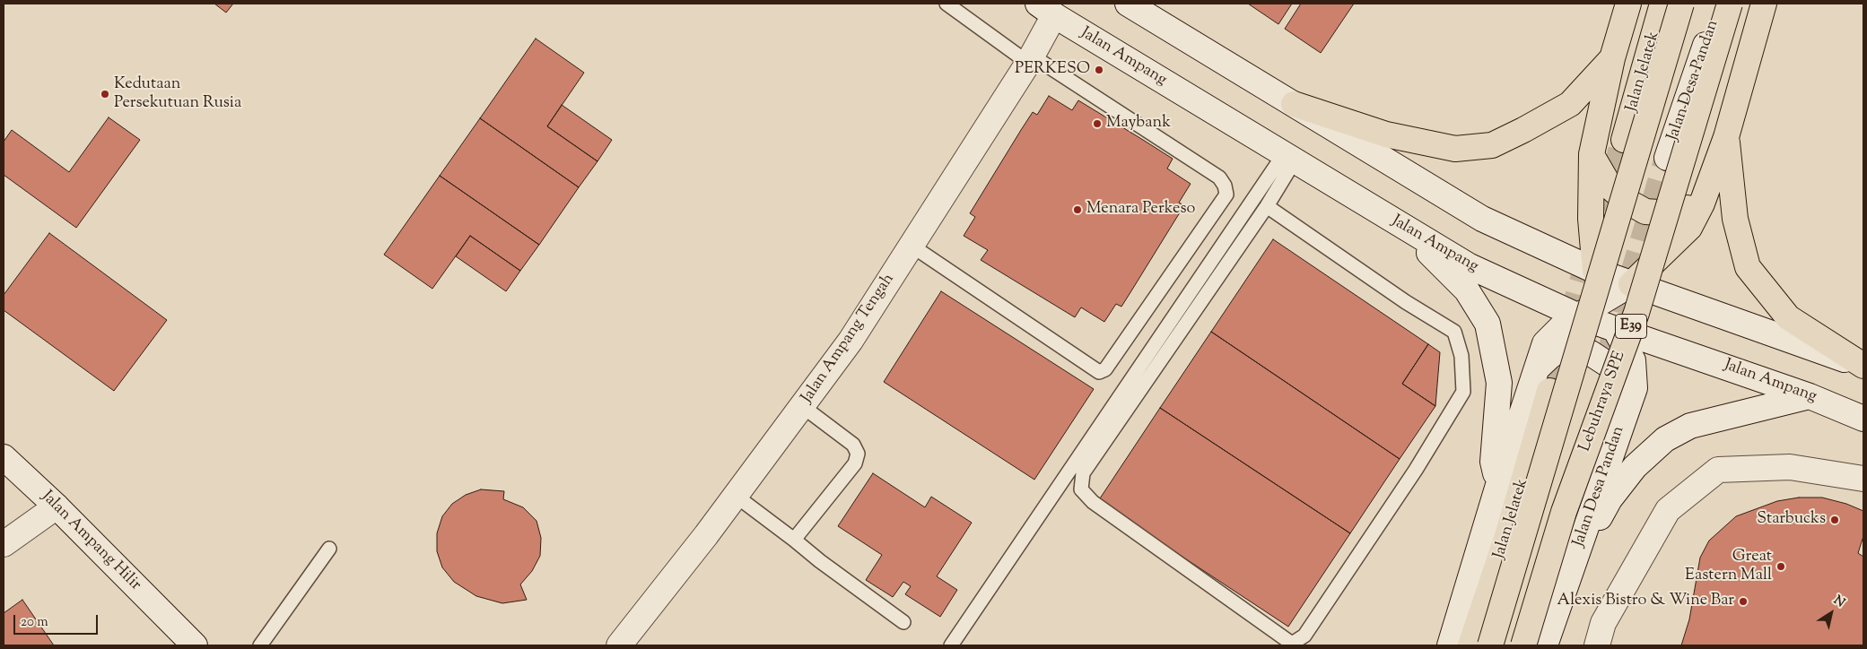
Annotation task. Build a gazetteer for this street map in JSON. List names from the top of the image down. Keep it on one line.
{"streets":{"main road":["Jalan Jelatek","E39","Lebuhraya SPE"],"street":["Jalan Ampang","Jalan Desa Pandan","Jalan Ampang Tengah","Jalan Ampang Hilir"]},"crossings":[["Jalan Ampang","Jalan Desa Pandan"],["Jalan Ampang","Jalan Ampang Tengah"]],"places":["PERKESO","Kedutaan Persekutuan Rusia","Maybank","Menara Perkeso","Starbucks","Great Eastern Mall","Alexis Bistro & Wine Bar"],"scale_bar":"20 m","north":"top right"}
